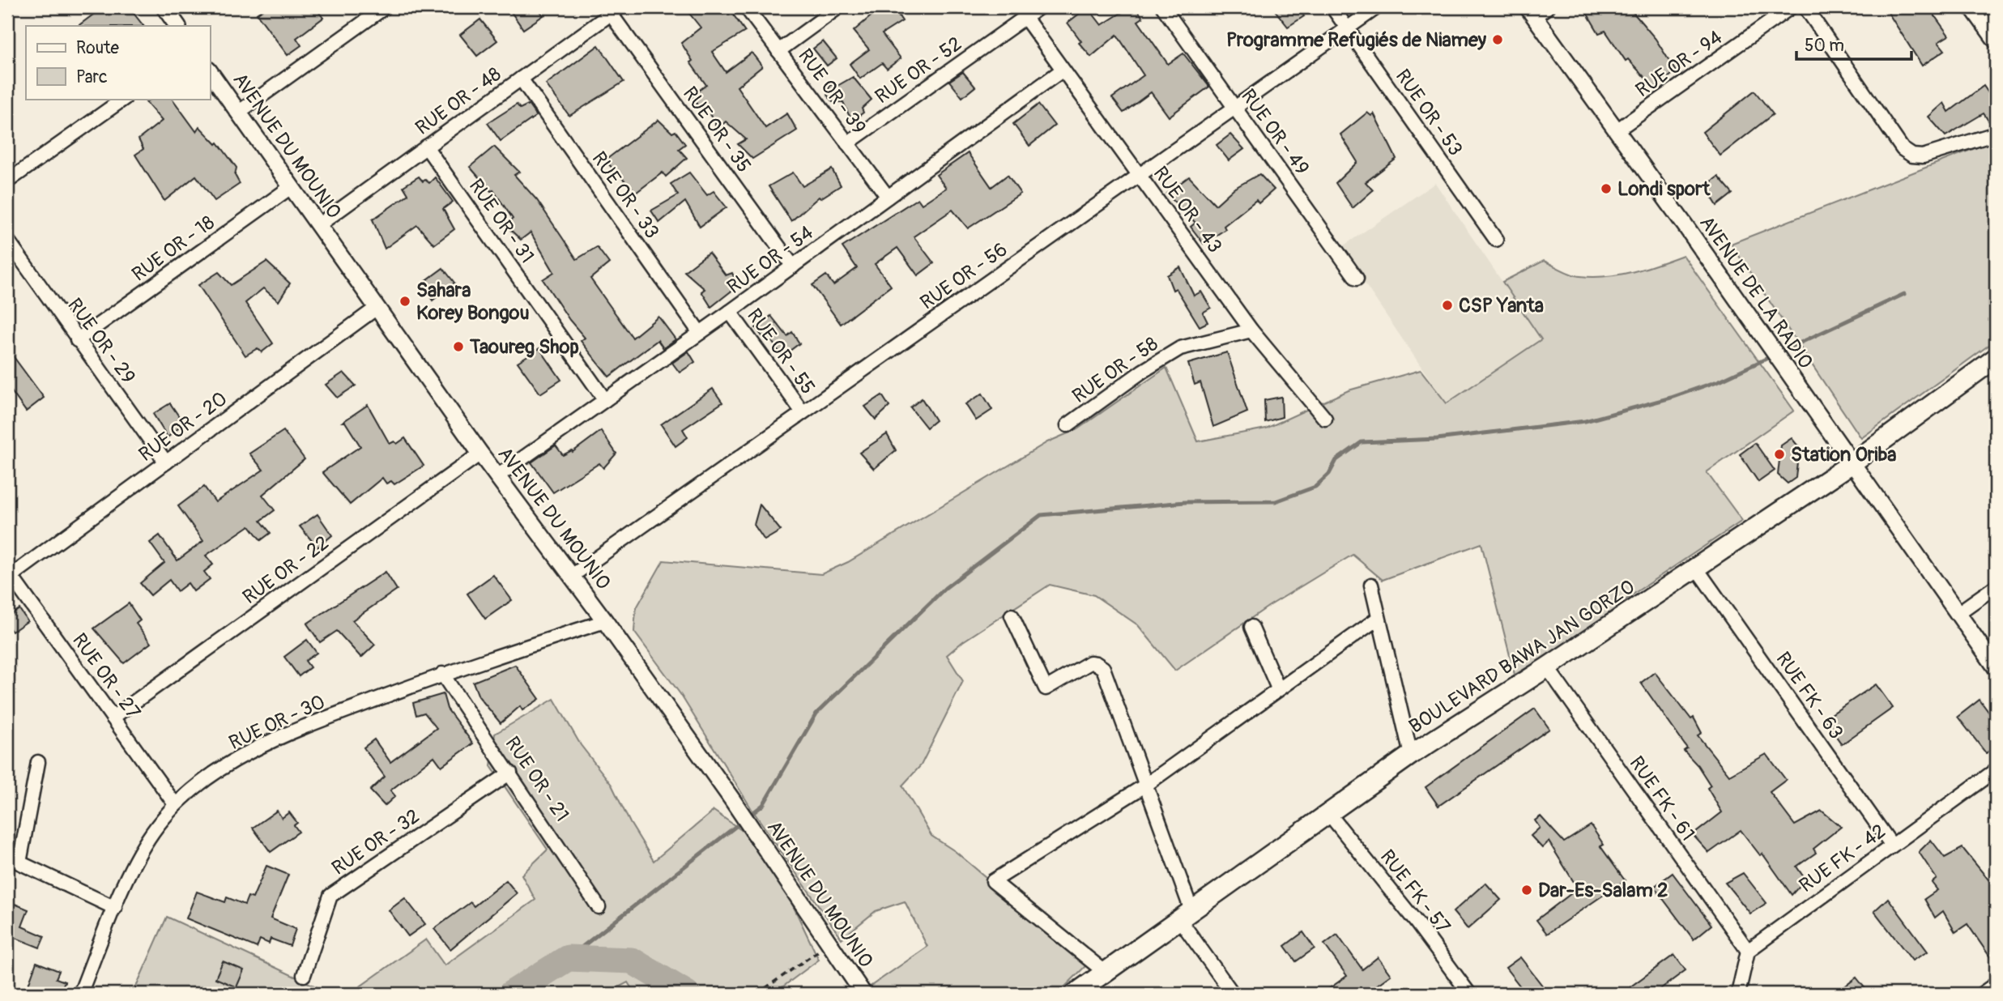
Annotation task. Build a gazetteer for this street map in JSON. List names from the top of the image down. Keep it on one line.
{"streets":{"main road":["BOULEVARD BAWA JAN GORZO"],"street":["RUE OR - 94","RUE OR - 52","RUE OR - 39","RUE OR - 48","RUE OR - 53","RUE OR - 35","RUE OR - 49","AVENUE DU MOUNIO","RUE OR - 33","RUE OR - 43","RUE OR - 31","RUE OR - 18","RUE OR - 54","RUE OR - 56","AVENUE DE LA RADIO","RUE OR - 29","RUE OR - 55","RUE OR - 58","RUE OR - 20","RUE OR - 22","RUE OR - 27","RUE FK - 63","RUE OR - 30","RUE OR - 21","RUE FK - 61","RUE OR - 32","RUE FK - 42","RUE FK - 57"]},"crossings":[["RUE OR - 94","AVENUE DE LA RADIO"],["RUE OR - 52","RUE OR - 39"],["RUE OR - 52","RUE OR - 43"],["RUE OR - 39","RUE OR - 54"],["RUE OR - 48","RUE OR - 35"],["RUE OR - 48","AVENUE DU MOUNIO"],["RUE OR - 48","RUE OR - 33"],["RUE OR - 48","RUE OR - 31"],["RUE OR - 53","RUE OR - 56"],["RUE OR - 35","RUE OR - 54"],["RUE OR - 49","RUE OR - 56"],["AVENUE DU MOUNIO","RUE OR - 18"],["AVENUE DU MOUNIO","RUE OR - 54"],["AVENUE DU MOUNIO","RUE OR - 56"],["AVENUE DU MOUNIO","RUE OR - 20"],["AVENUE DU MOUNIO","RUE OR - 22"],["AVENUE DU MOUNIO","RUE OR - 30"],["RUE OR - 33","RUE OR - 54"],["RUE OR - 43","RUE OR - 54"],["RUE OR - 43","RUE OR - 56"],["RUE OR - 43","RUE OR - 58"],["RUE OR - 31","RUE OR - 54"],["RUE OR - 18","RUE OR - 29"],["RUE OR - 54","RUE OR - 55"],["RUE OR - 56","RUE OR - 55"],["AVENUE DE LA RADIO","BOULEVARD BAWA JAN GORZO"],["RUE OR - 29","RUE OR - 20"],["RUE OR - 20","RUE OR - 27"],["RUE OR - 22","RUE OR - 27"],["BOULEVARD BAWA JAN GORZO","RUE FK - 63"],["BOULEVARD BAWA JAN GORZO","RUE FK - 61"],["BOULEVARD BAWA JAN GORZO","RUE FK - 57"],["RUE OR - 27","RUE OR - 30"],["RUE FK - 63","RUE FK - 42"],["RUE OR - 30","RUE OR - 21"],["RUE OR - 21","RUE OR - 32"],["RUE FK - 61","RUE FK - 42"]],"places":["Programme Refugiés de Niamey","Londi sport","Sahara Korey Bongou","CSP Yanta","Taoureg Shop","Station Oriba","Dar-Es-Salam 2"],"legend":["Route","Parc"],"scale_bar":"50 m"}
